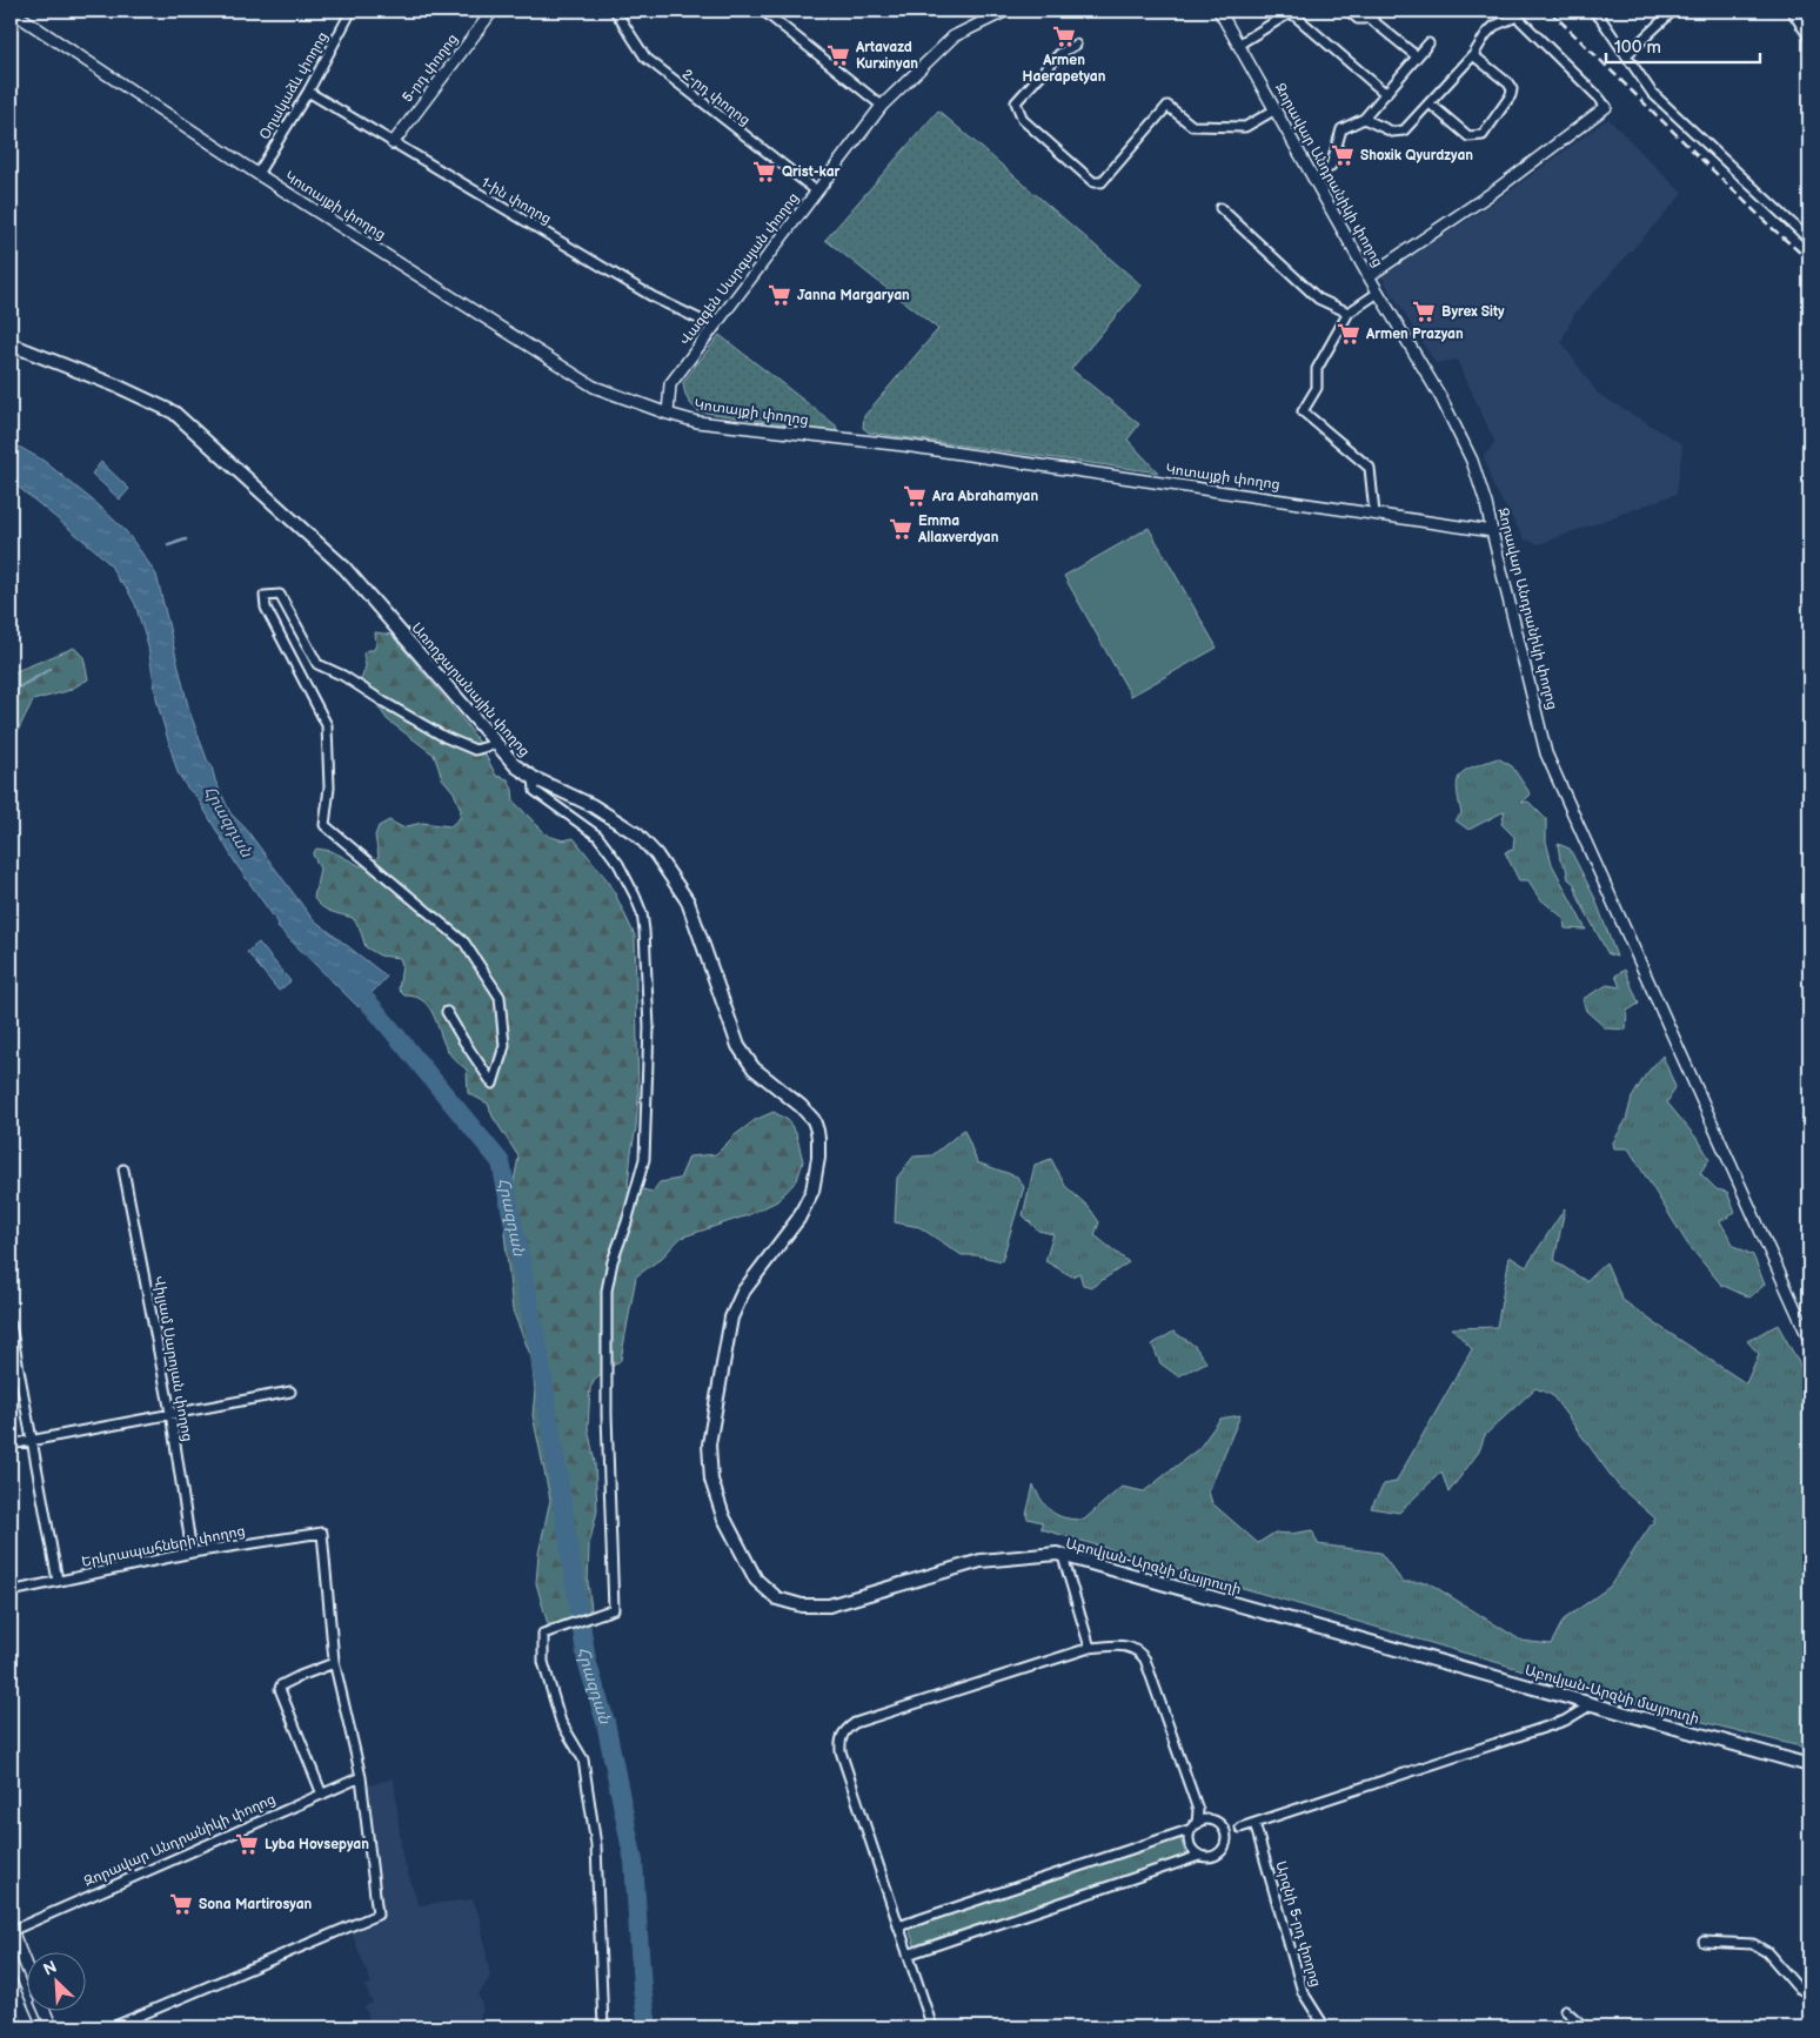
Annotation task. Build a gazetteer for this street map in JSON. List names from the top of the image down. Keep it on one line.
{"streets":{"main road":["Առողջարանային փողոց","Աբովյան-Արզնի մայրուղի"],"street":["5-րդ փողոց","Օղակաձև փողոց","2-րդ փողոց","Զորավար Անդրանիկի փողոց","1-ին փողոց","Կոտայքի փողոց","Վազգեն Սարգսյան փողոց","Վիլյամ Սարոյան փողոց","Երկրապահների փողոց","Արզնի 5-րդ փողոց"]},"crossings":[["5-րդ փողոց","1-ին փողոց"],["Օղակաձև փողոց","1-ին փողոց"],["Օղակաձև փողոց","Կոտայքի փողոց"],["2-րդ փողոց","Վազգեն Սարգսյան փողոց"],["Զորավար Անդրանիկի փողոց","Կոտայքի փողոց"],["1-ին փողոց","Վազգեն Սարգսյան փողոց"],["Կոտայքի փողոց","Վազգեն Սարգսյան փողոց"],["Առողջարանային փողոց","Աբովյան-Արզնի մայրուղի"],["Վիլյամ Սարոյան փողոց","Երկրապահների փողոց"]],"water":["Հրազդան"],"places":{"supermarket":["Armen Haerapetyan","Artavazd Kurxinyan","Shoxik Qyurdzyan","Qrist-kar","Janna Margaryan","Byrex Sity","Armen Prazyan","Ara Abrahamyan","Emma Allaxverdyan","Lyba Hovsepyan","Sona Martirosyan"]},"scale_bar":"100 m","north":"top left"}
